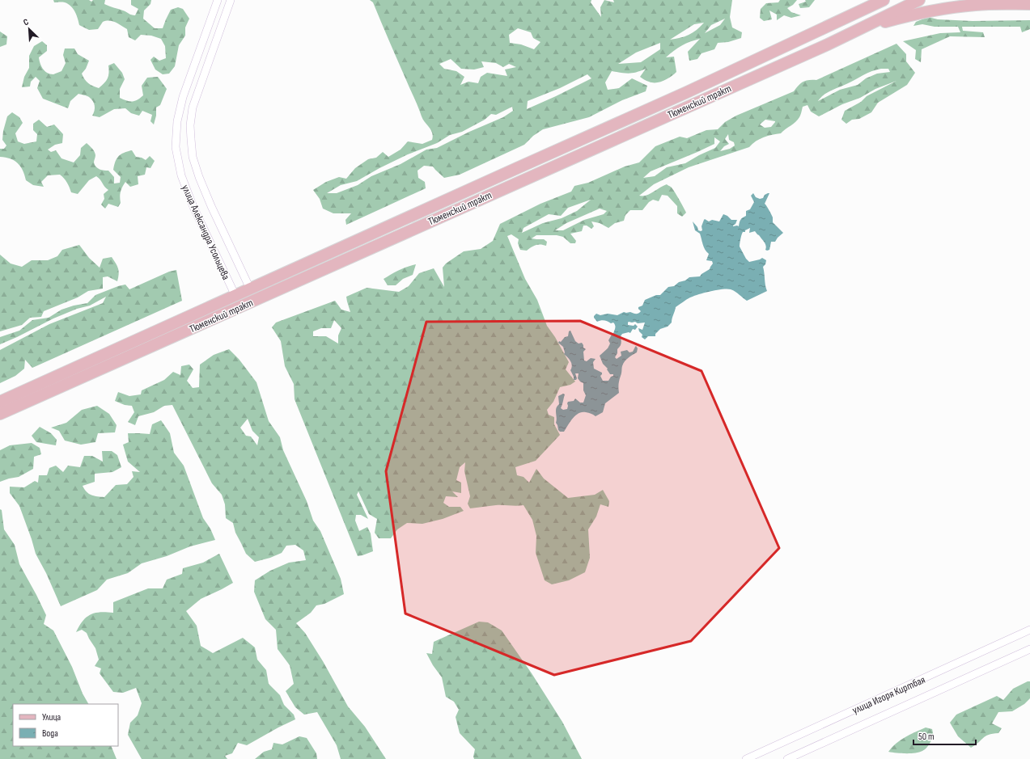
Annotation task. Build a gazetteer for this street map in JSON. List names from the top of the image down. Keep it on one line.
{"streets":{"main road":["Тюменский тракт"],"street":["улица Александра Усольцева","улица Игоря Киртбая"]},"crossings":[["Тюменский тракт","улица Александра Усольцева"]],"legend":["Улица","Вода"],"scale_bar":"50 m","north":"top left"}
